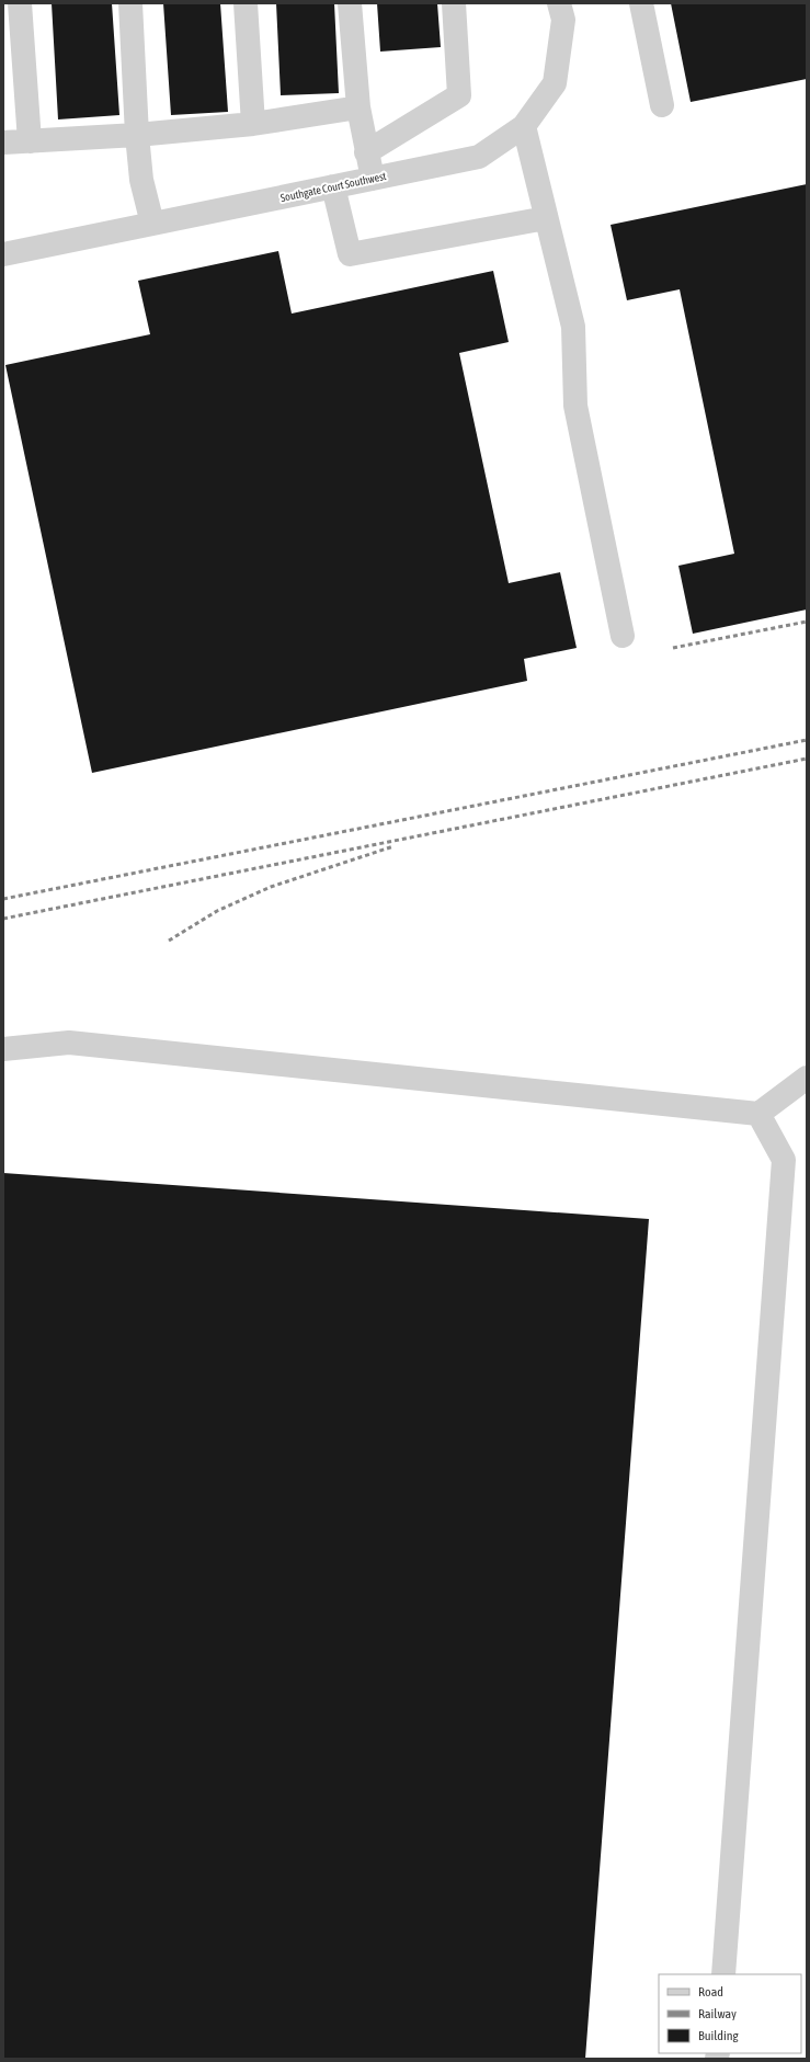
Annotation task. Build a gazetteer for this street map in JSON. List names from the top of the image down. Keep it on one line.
{"streets":{"street":["Southgate Court Southwest"]},"legend":["Road","Railway","Building"]}
